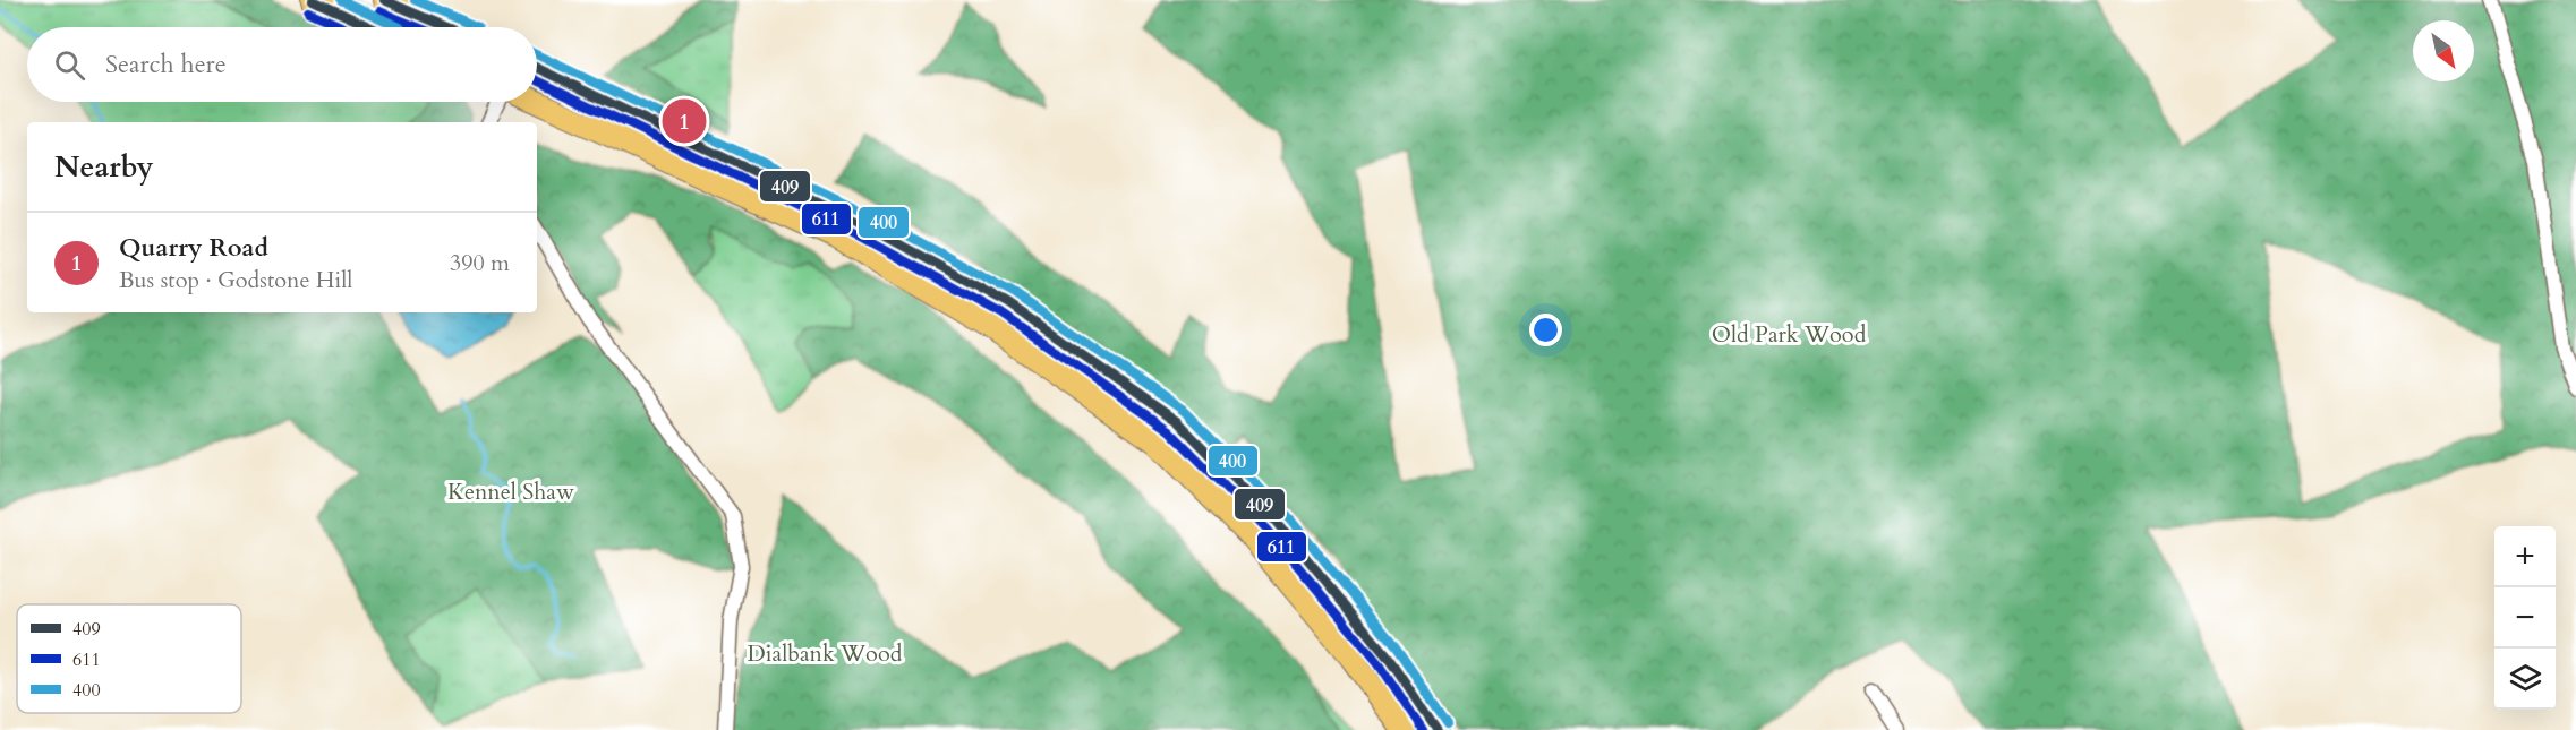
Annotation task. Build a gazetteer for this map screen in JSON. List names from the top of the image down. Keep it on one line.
{"parks":["Old Park Wood","Kennel Shaw","Dialbank Wood"],"lines":["transit line 409","transit line 400","transit line 611"],"legend":["409","611","400"],"north":"bottom right","page":{"search":"Search here","pins":"1","heading":"Nearby","list":[{"mark":"1","name":"Quarry Road","note":"Bus stop · Godstone Hill","value":"390 m"}],"map_buttons":["+","−"]}}
